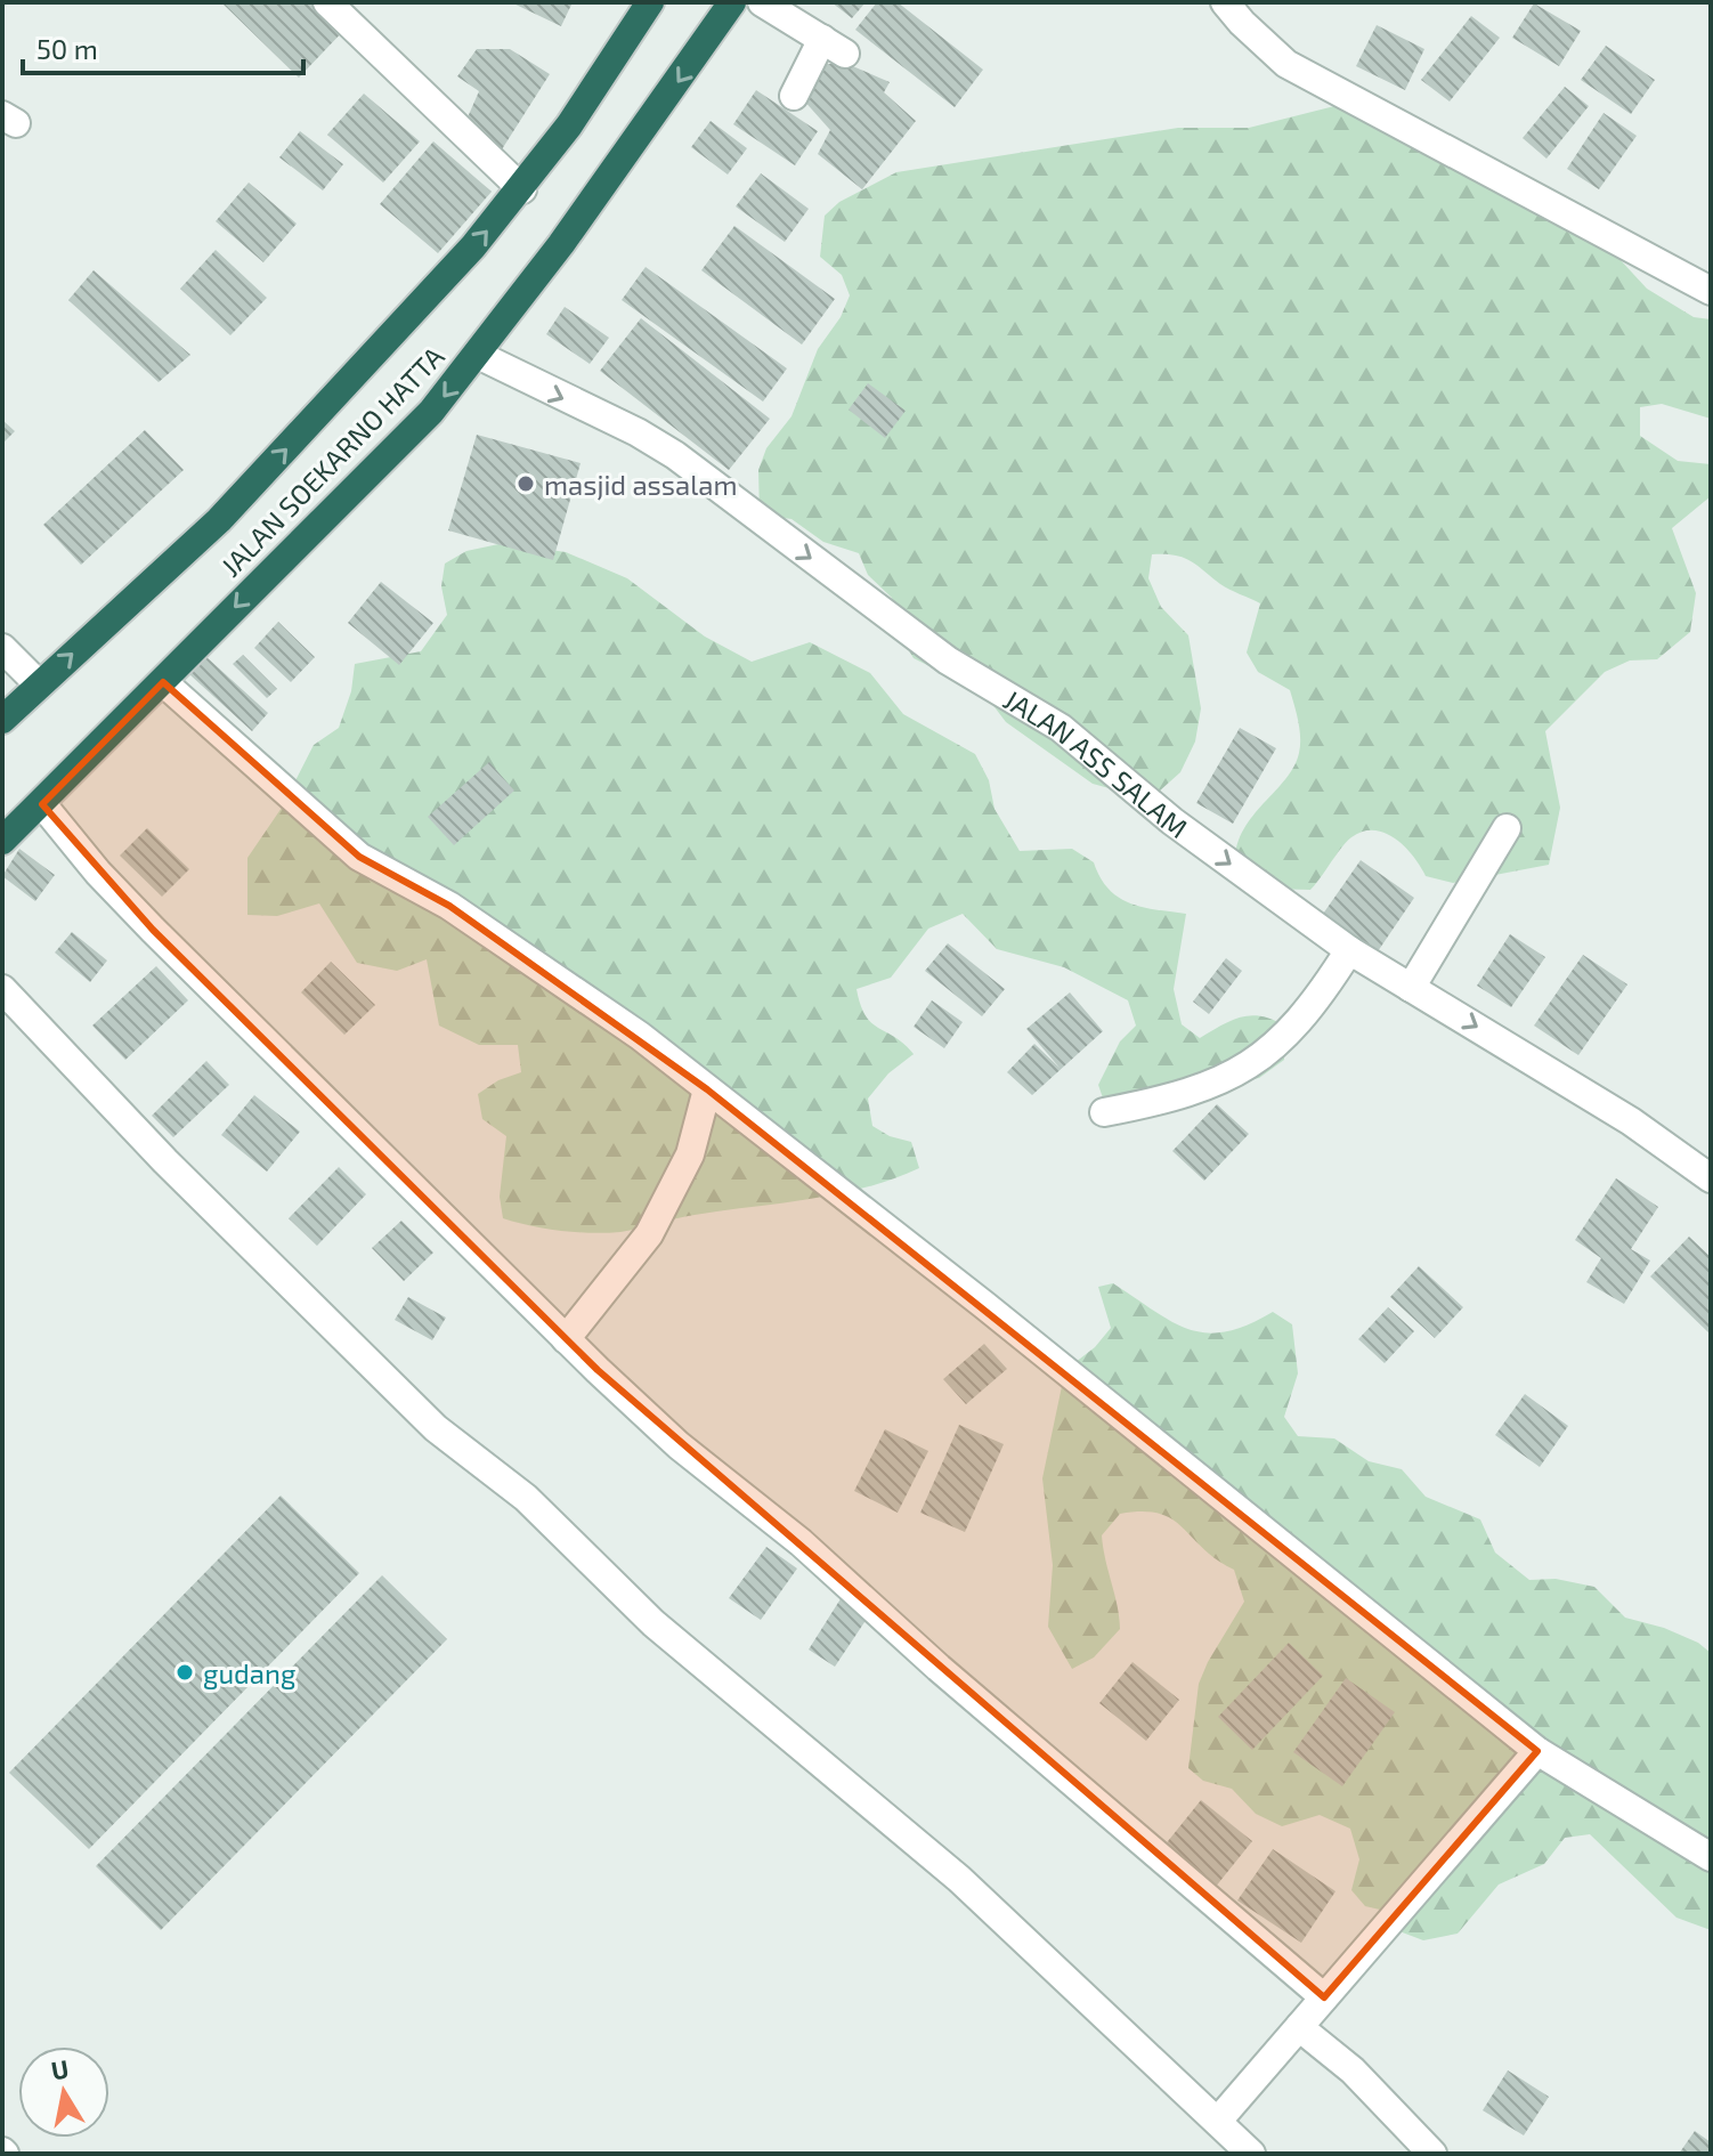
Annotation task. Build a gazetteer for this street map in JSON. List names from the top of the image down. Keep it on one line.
{"streets":{"highway":["JALAN SOEKARNO HATTA"],"street":["JALAN ASS SALAM"]},"crossings":[["JALAN SOEKARNO HATTA","JALAN ASS SALAM"]],"one_way":["JALAN ASS SALAM"],"places":["masjid assalam","gudang"],"scale_bar":"50 m","north":"top"}
